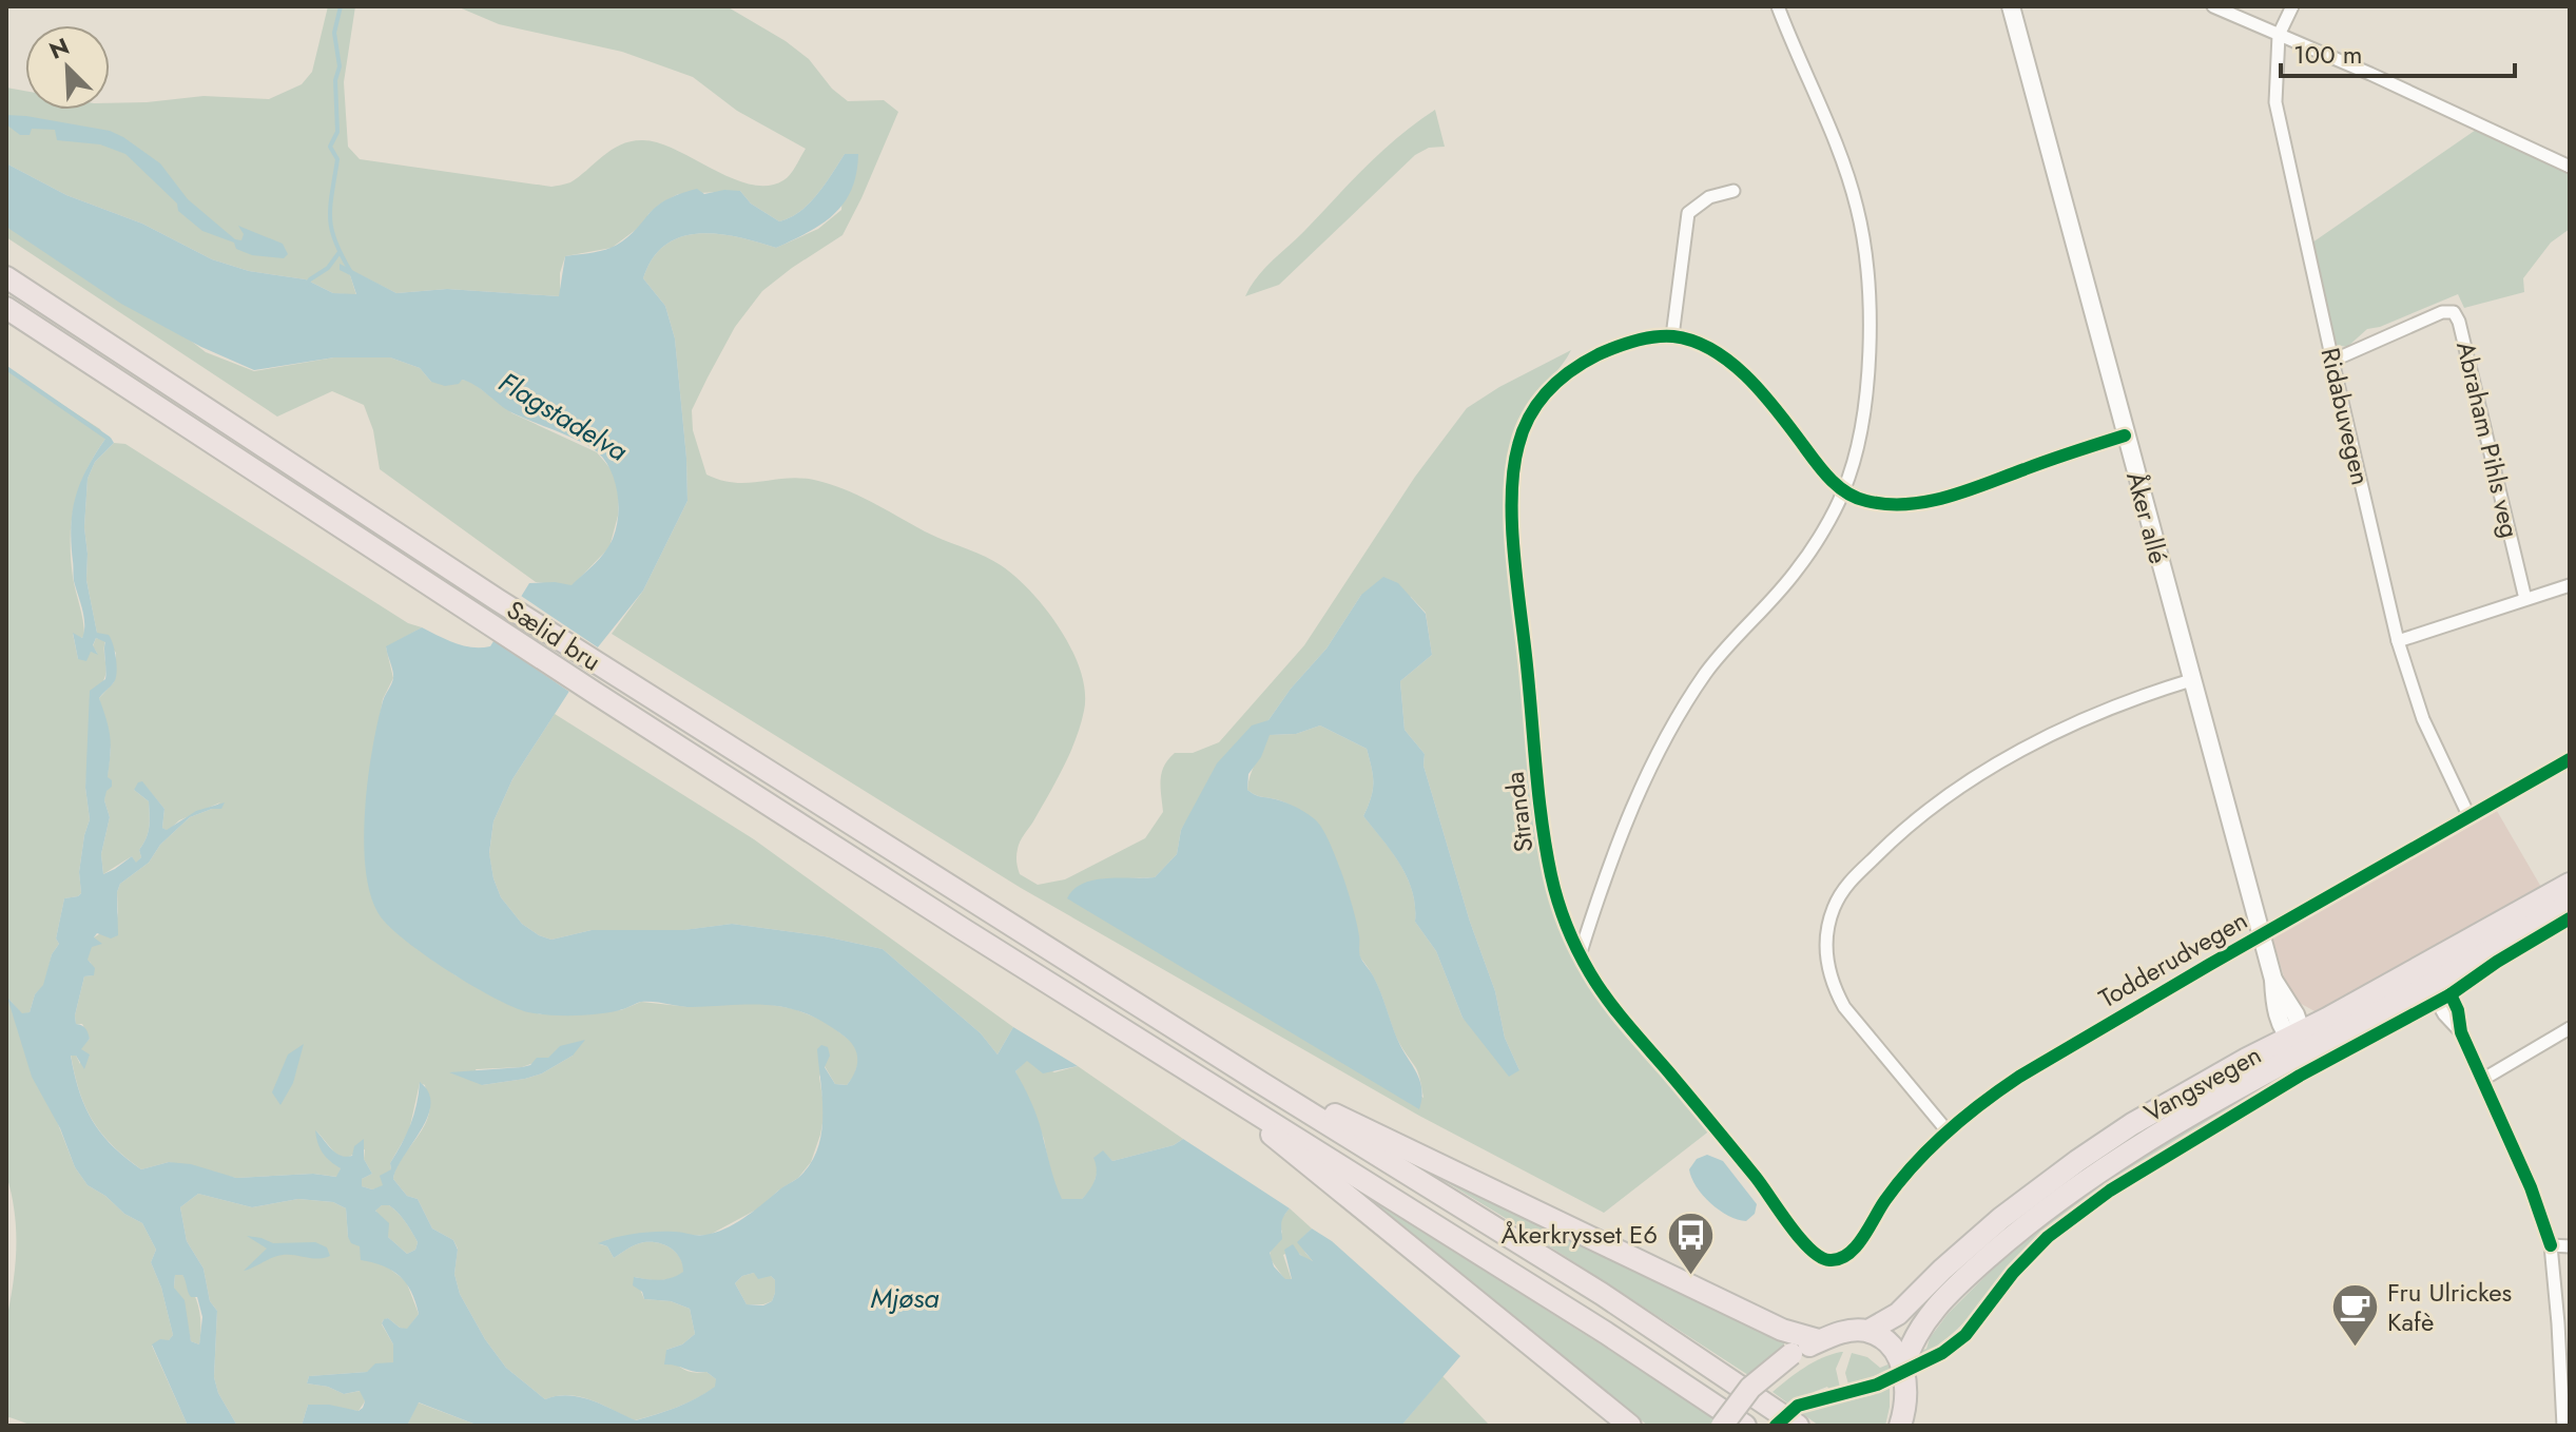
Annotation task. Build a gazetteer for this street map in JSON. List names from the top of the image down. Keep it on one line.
{"streets":{"highway":["Sælid bru","Vangsvegen"],"street":["Ridabuvegen","Abraham Pihls veg","Åker allé","Stranda","Todderudvegen"]},"crossings":[["Ridabuvegen","Abraham Pihls veg"],["Ridabuvegen","Todderudvegen"],["Åker allé","Todderudvegen"],["Åker allé","Vangsvegen"],["Stranda","Todderudvegen"]],"water":["Flagstadelva","Mjøsa"],"places":{"bus stop":["Åkerkrysset E6"],"cafe":["Fru Ulrickes Kafè"]},"scale_bar":"100 m","north":"top left"}
